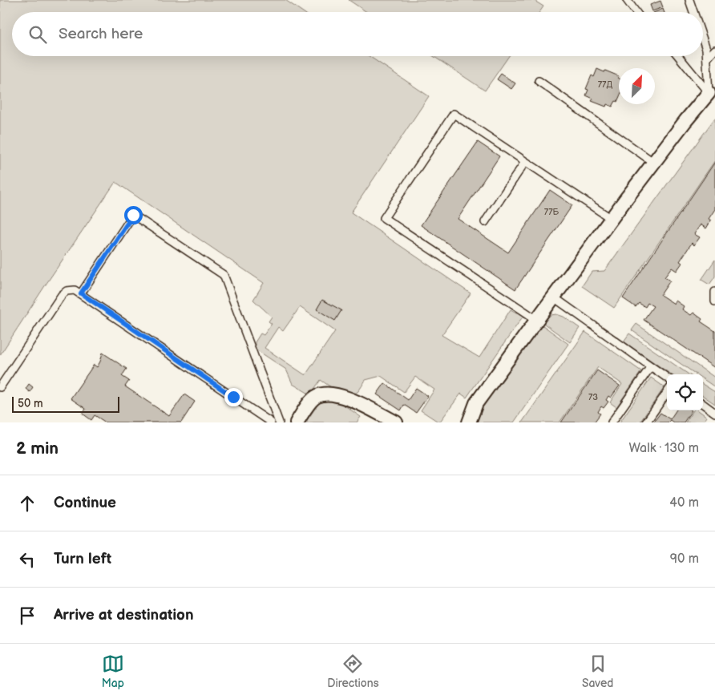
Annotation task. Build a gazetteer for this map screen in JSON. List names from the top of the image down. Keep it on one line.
{"house_numbers":["77Д","77Б","73"],"scale_bar":"50 m","north":"top right","page":{"search":"Search here","scale":"50 m","heading":["2 min","Walk · 130 m"],"list":[["Continue","40 m"],["Turn left","90 m"],"Arrive at destination"],"nav":["Map","Directions","Saved"]}}
